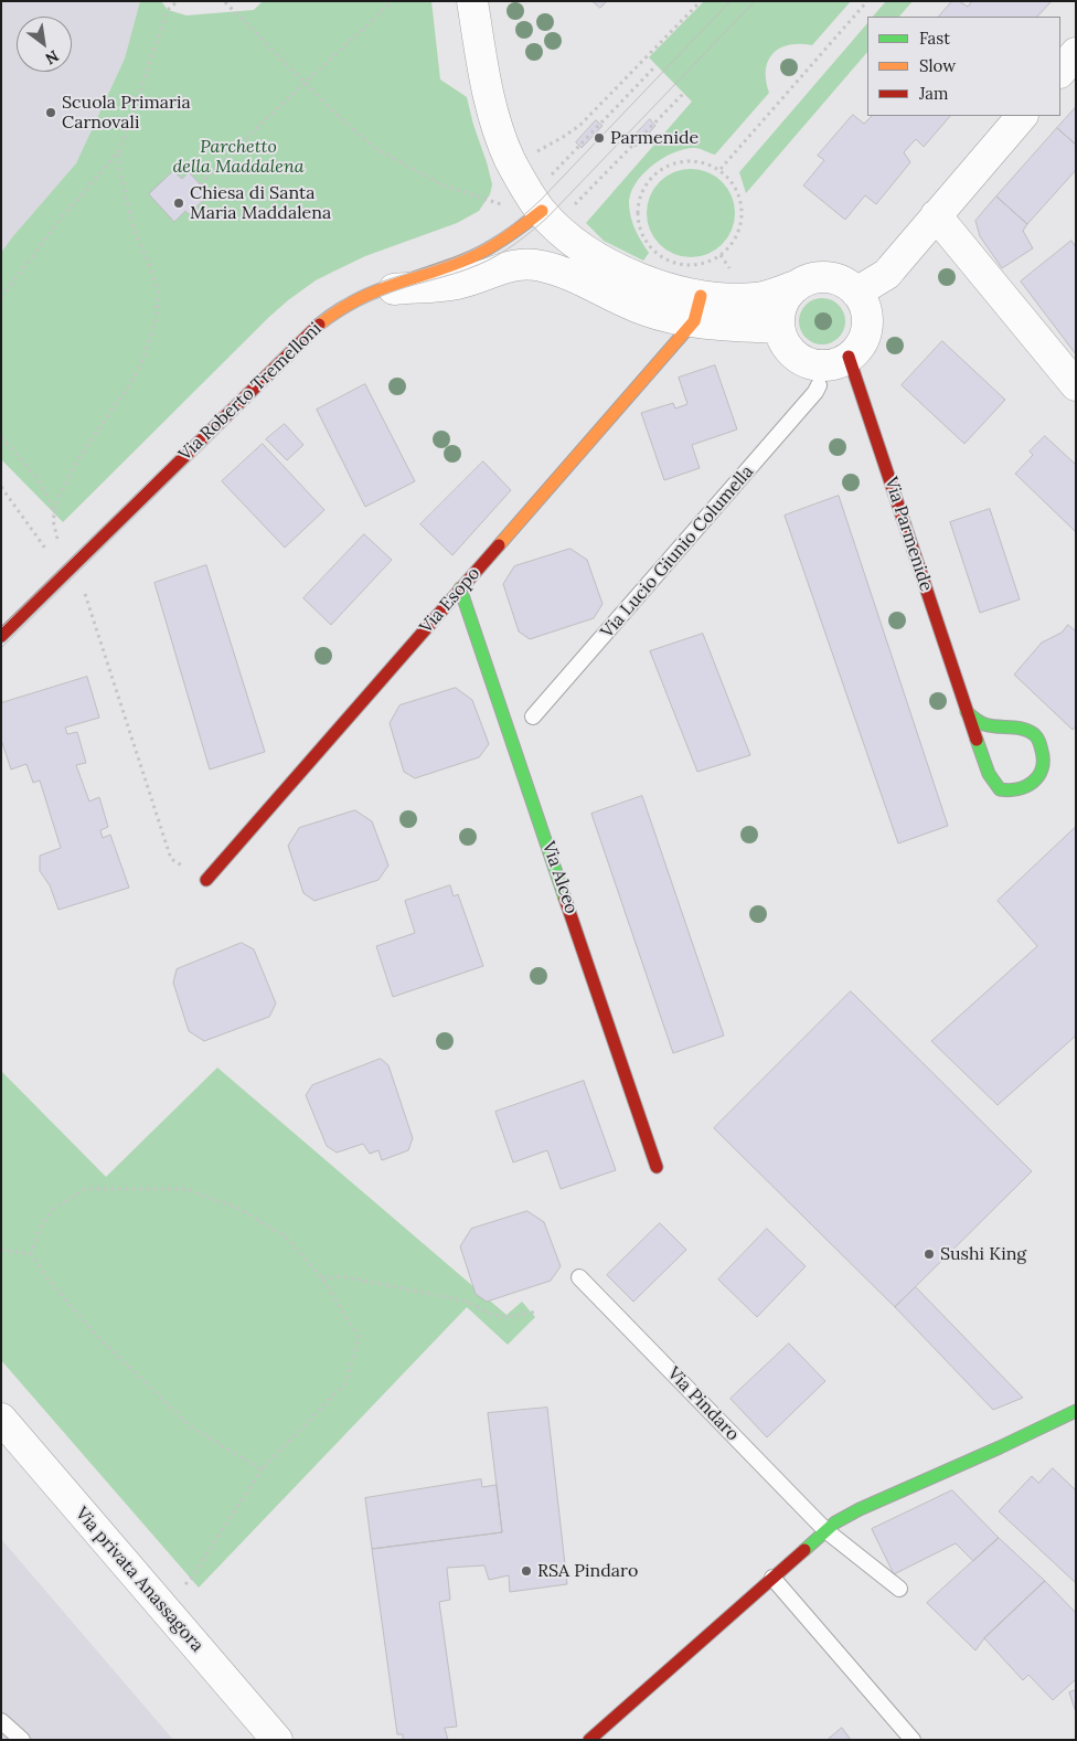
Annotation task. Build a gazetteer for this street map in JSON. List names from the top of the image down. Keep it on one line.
{"streets":{"street":["Via Roberto Tremelloni","Via Parmenide","Via Esopo","Via Alceo","Via privata Anassagora"],"lane":["Via Lucio Giunio Columella","Via Pindaro"]},"crossings":[["Via Esopo","Via Alceo"]],"parks":["Parchetto della Maddalena"],"places":["Scuola Primaria Carnovali","Parmenide","Chiesa di Santa Maria Maddalena","Sushi King","RSA Pindaro"],"legend":["Fast","Slow","Jam"],"north":"bottom right"}
